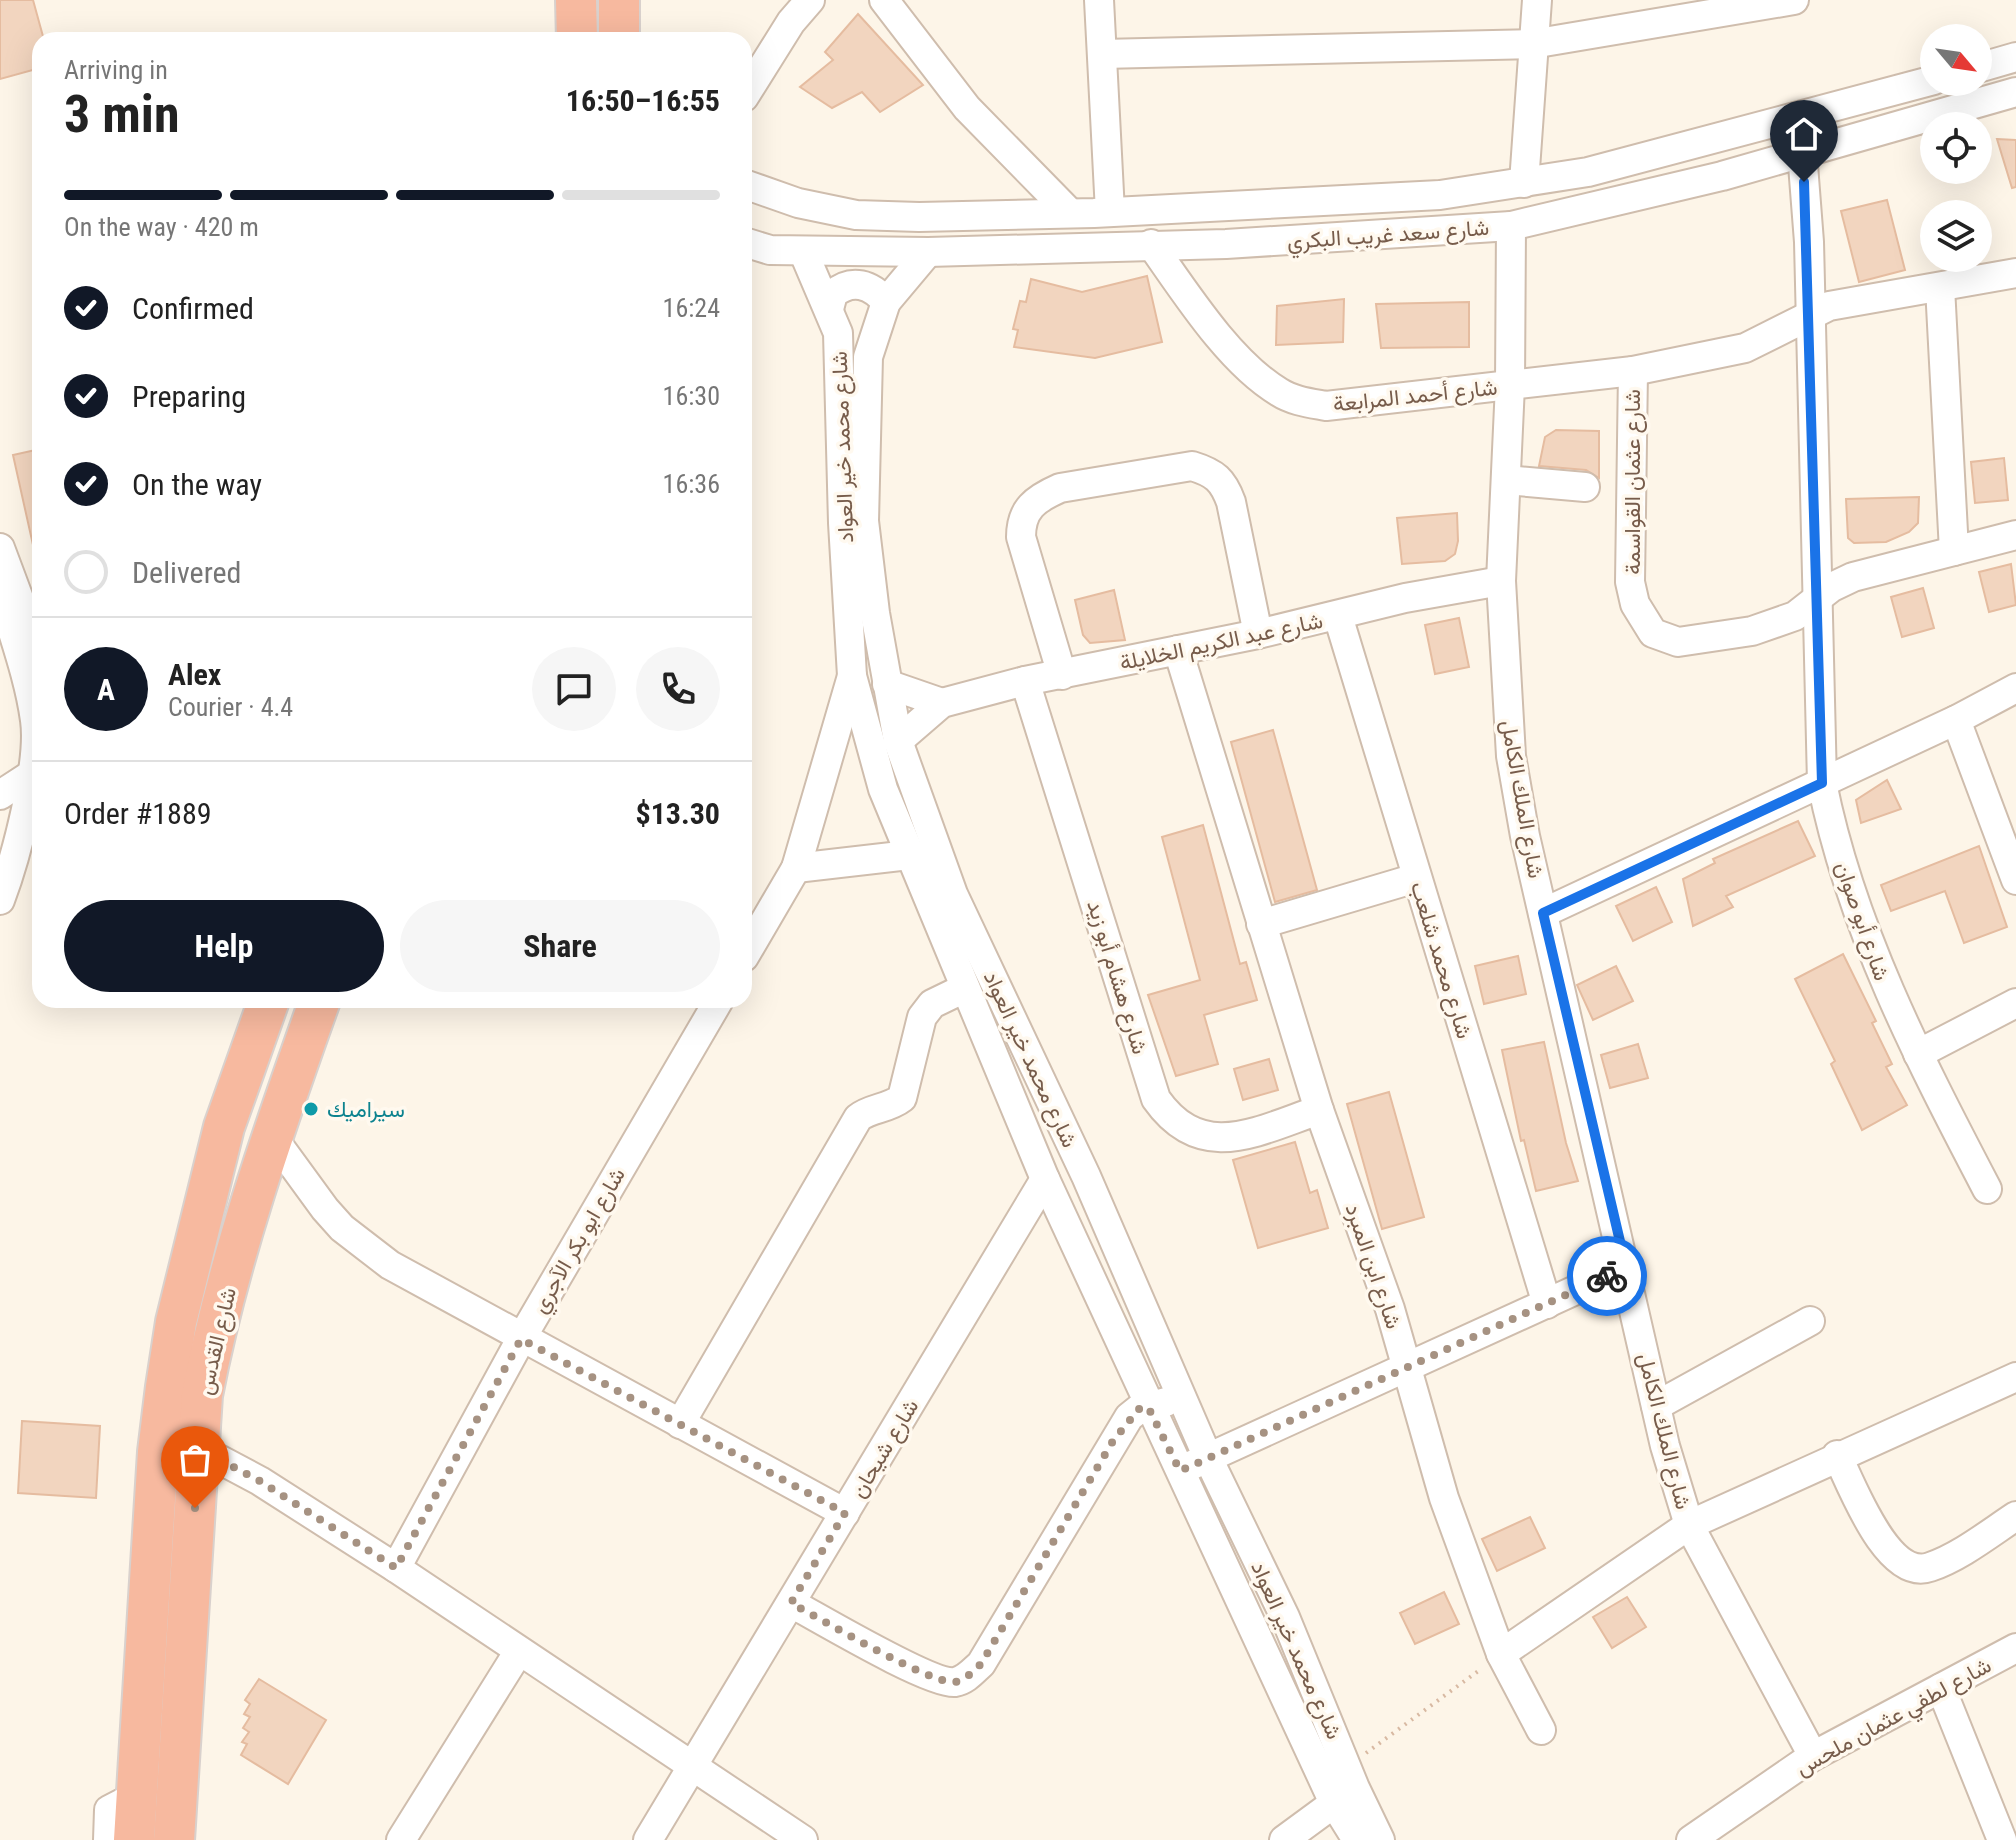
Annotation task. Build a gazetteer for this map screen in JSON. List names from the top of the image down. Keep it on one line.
{"streets":{"highway":["شارع القدس"],"street":["شارع سعد غريب البكري","شارع أحمد المرابعة","شارع محمد خير العواد","شارع عثمان القواسمة","شارع عبد الكريم الخلايلة","شارع الملك الكامل","شارع أبو صوان","شارع محمد شلعب","شارع هشام أبو زيد","شارع ابو بكر الآجري","شارع ابن المبرد","شارع شيحان","شارع لطفي عثمان ملحس"]},"crossings":[["شارع سعد غريب البكري","شارع أحمد المرابعة"],["شارع سعد غريب البكري","شارع محمد خير العواد"],["شارع سعد غريب البكري","شارع الملك الكامل"],["شارع سعد غريب البكري","شارع أبو صوان"],["شارع أحمد المرابعة","شارع عثمان القواسمة"],["شارع أحمد المرابعة","شارع الملك الكامل"],["شارع أحمد المرابعة","شارع أبو صوان"],["شارع محمد خير العواد","شارع عبد الكريم الخلايلة"],["شارع محمد خير العواد","شارع شيحان"],["شارع عثمان القواسمة","شارع أبو صوان"],["شارع عبد الكريم الخلايلة","شارع الملك الكامل"],["شارع عبد الكريم الخلايلة","شارع محمد شلعب"],["شارع عبد الكريم الخلايلة","شارع هشام أبو زيد"],["شارع عبد الكريم الخلايلة","شارع ابن المبرد"],["شارع الملك الكامل","شارع لطفي عثمان ملحس"],["شارع هشام أبو زيد","شارع ابن المبرد"]],"places":["سيراميك"],"north":"bottom right","page":{"heading":["3 min","Arriving in","16:50–16:55"],"panel":["Alex","Courier · 4.4","Order #1889","$13.30"],"bar":"On the way · 420 m","list":[["Confirmed","16:24"],["Preparing","16:30"],["On the way","16:36"],"Delivered"],"round":"A","buttons":["Help","Share"]}}
